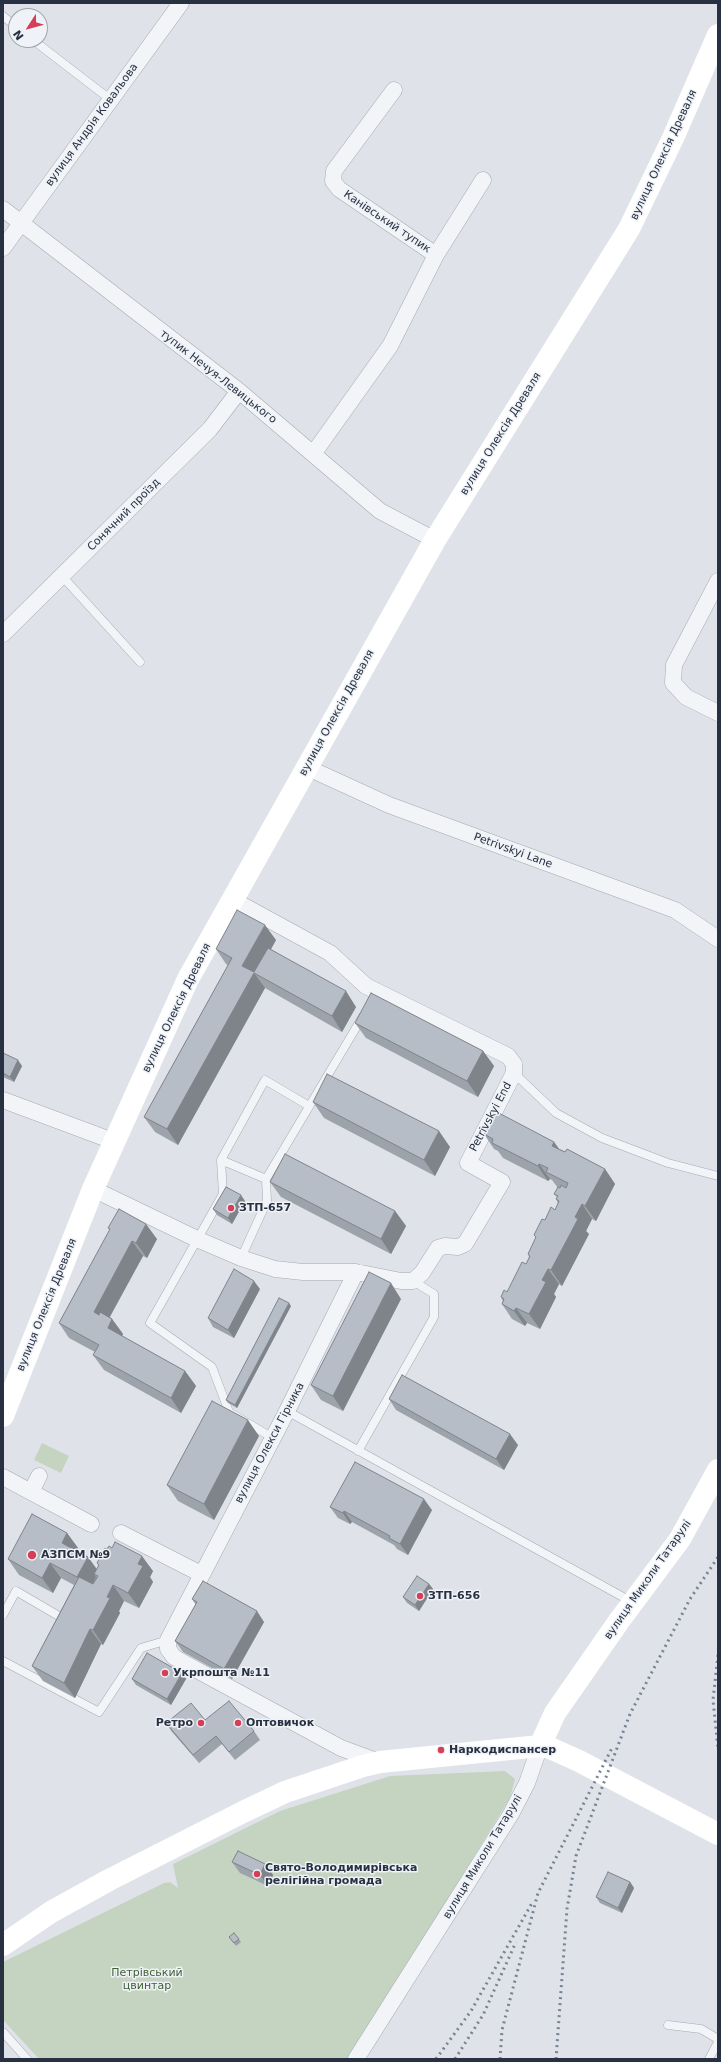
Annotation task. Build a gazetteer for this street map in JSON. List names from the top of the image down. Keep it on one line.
{"streets":{"street":["вулиця Андрія Ковальова","вулиця Олексія Древаля","Канівський тупик","тупик Нечуя-Левицького","Сонячний проїзд","Petrivskyi Lane","Petrivskyi End","вулиця Олекси Гірника","вулиця Миколи Татарулі"]},"crossings":[["вулиця Андрія Ковальова","тупик Нечуя-Левицького"],["вулиця Олексія Древаля","тупик Нечуя-Левицького"],["вулиця Олексія Древаля","Petrivskyi Lane"],["вулиця Олексія Древаля","Petrivskyi End"],["Канівський тупик","тупик Нечуя-Левицького"],["тупик Нечуя-Левицького","Сонячний проїзд"]],"parks":["Петрівський цвинтар"],"places":["ЗТП-657","АЗПСМ №9","ЗТП-656","Укрпошта №11","Ретро","Оптовичок","Наркодиспансер","Свято-Володимирівська релігійна громада"],"north":"bottom left"}
